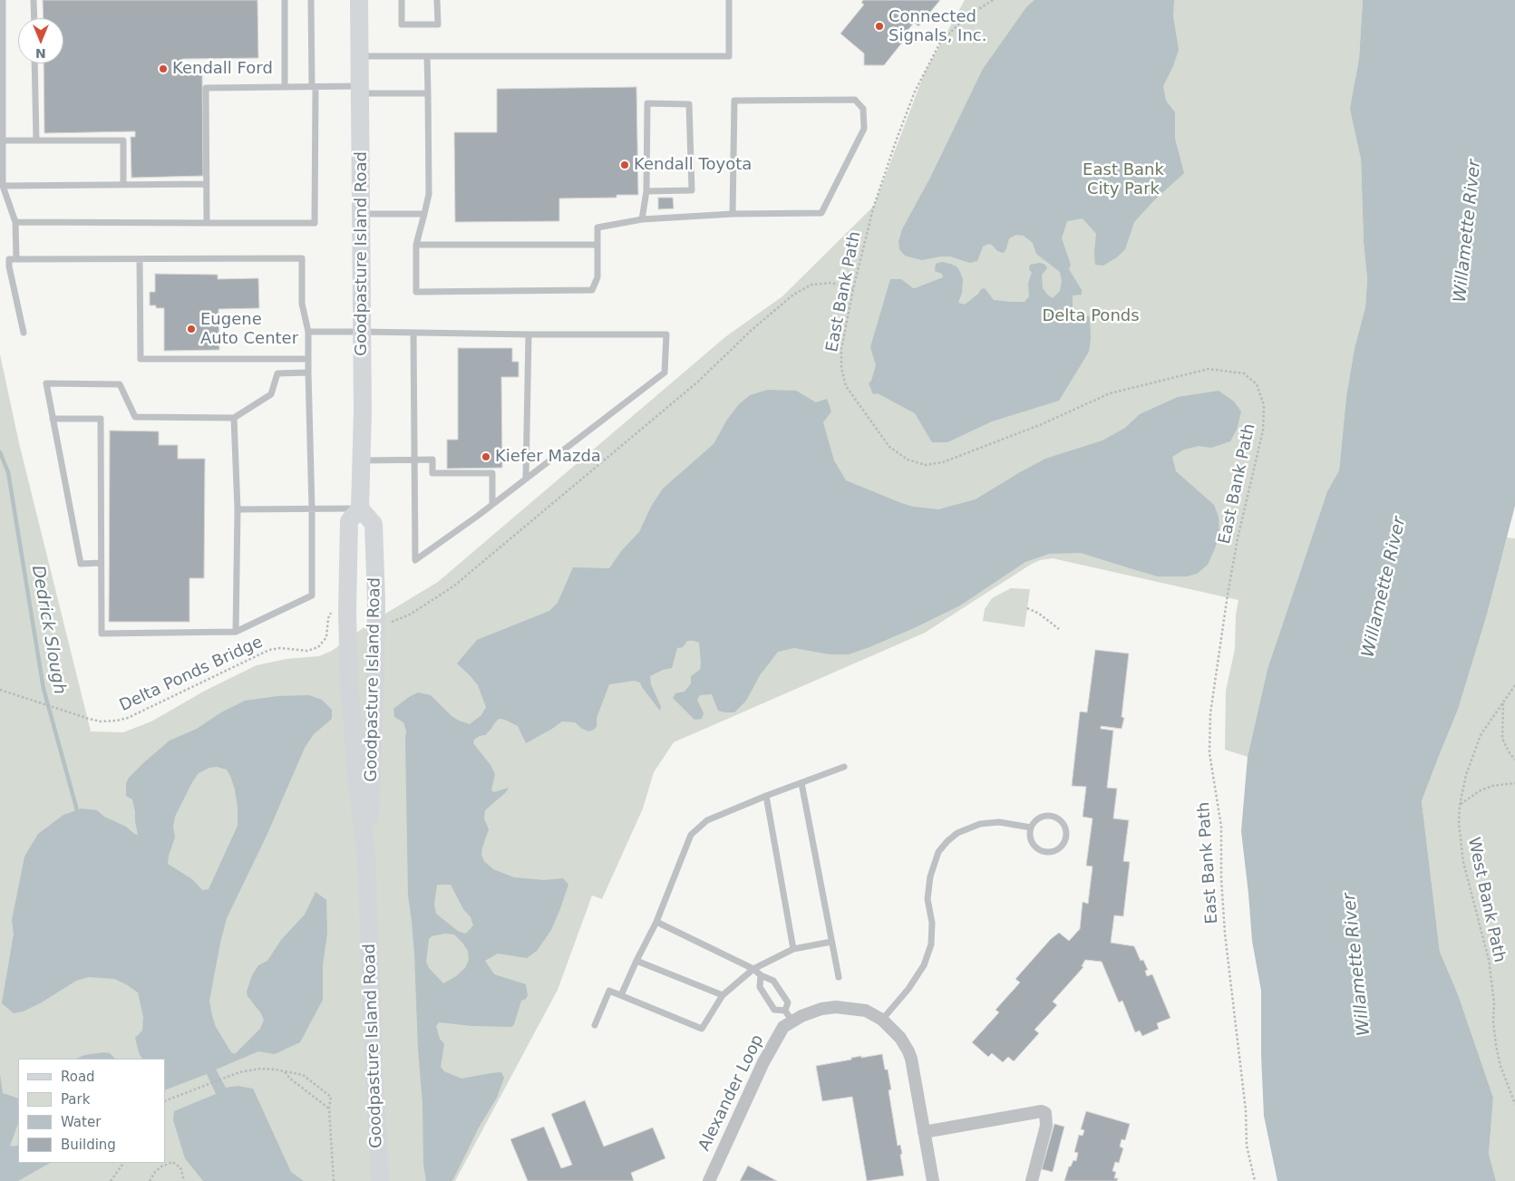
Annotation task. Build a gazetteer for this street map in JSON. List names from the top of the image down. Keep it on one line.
{"streets":{"main road":["Goodpasture Island Road"],"street":["Alexander Loop"],"path":["East Bank Path","Delta Ponds Bridge","West Bank Path"]},"water":["Willamette River","Dedrick Slough"],"parks":["East Bank City Park","Delta Ponds"],"places":["Connected Signals, Inc.","Kendall Ford","Kendall Toyota","Eugene Auto Center","Kiefer Mazda"],"legend":["Road","Park","Water","Building"],"north":"bottom"}
